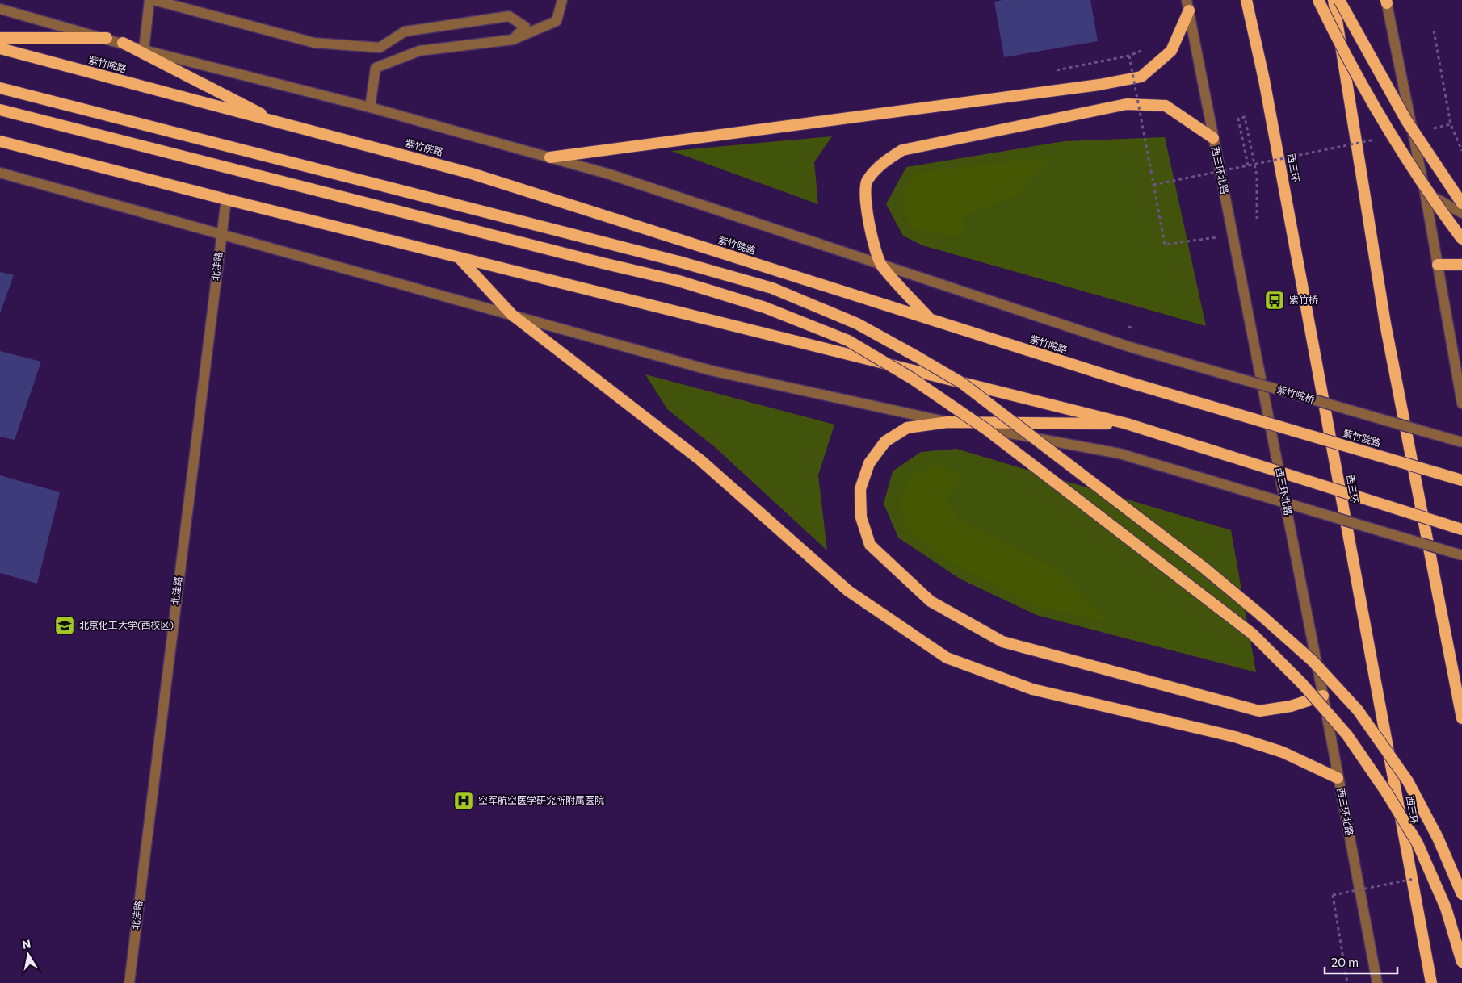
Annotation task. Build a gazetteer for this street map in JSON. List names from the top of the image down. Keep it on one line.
{"streets":{"highway":["紫竹院路","西三环"],"street":["西三环北路","北洼路","紫竹院桥"]},"places":{"bus stop":["紫竹桥"],"school or university":["北京化工大学(西校区)"],"hospital":["空军航空医学研究所附属医院"]},"scale_bar":"20 m","north":"top"}
